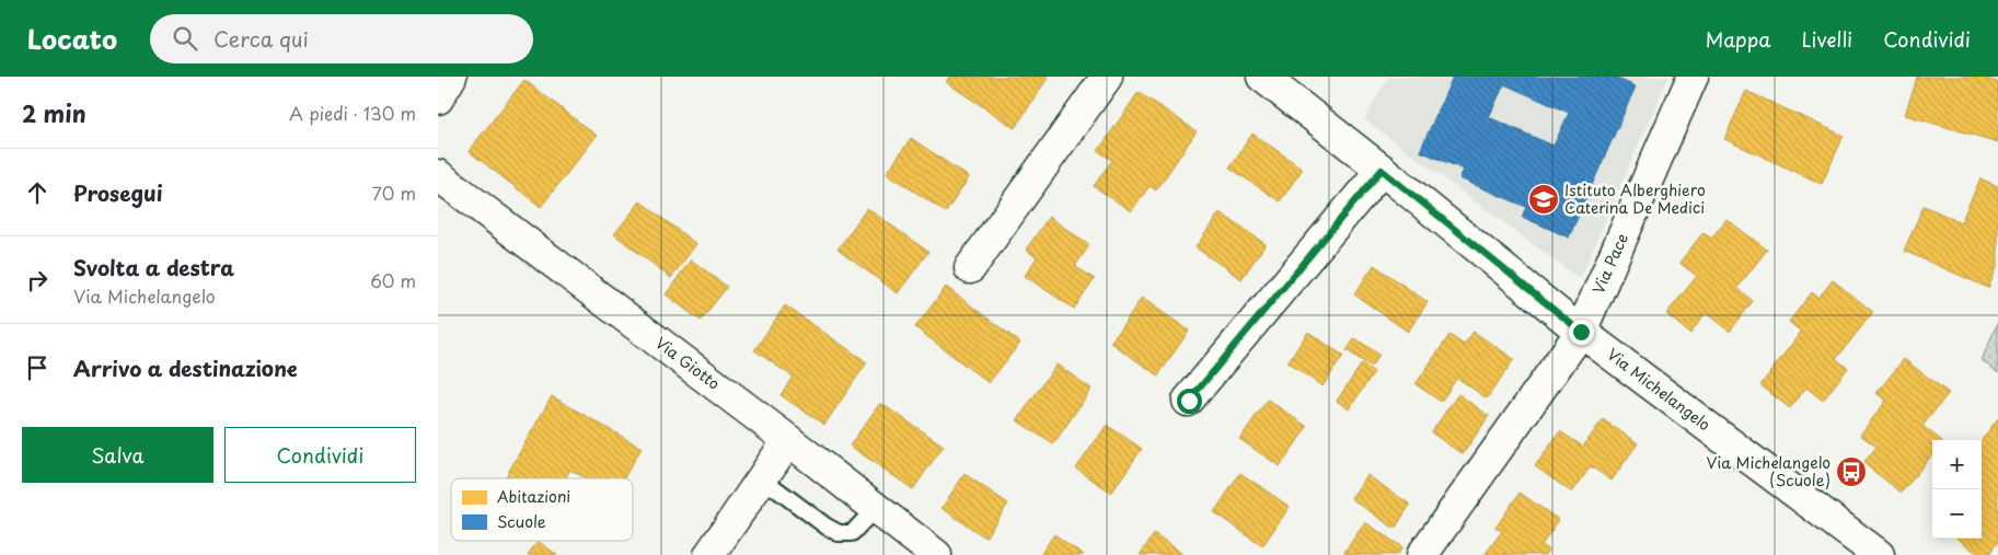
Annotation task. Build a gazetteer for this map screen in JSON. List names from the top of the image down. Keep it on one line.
{"streets":{"street":["Via Pace","Via Giotto","Via Michelangelo"]},"crossings":[["Via Pace","Via Michelangelo"]],"places":{"school or university":["Istituto Alberghiero Caterina De Medici"],"bus stop":["Via Michelangelo (Scuole)"]},"legend":["Abitazioni","Scuole"],"page":{"header":"Locato","search":"Cerca qui","nav":["Mappa","Livelli","Condividi"],"heading":["2 min","A piedi · 130 m"],"list":[["Prosegui","70 m"],["Svolta a destra","Via Michelangelo","60 m"],"Arrivo a destinazione"],"buttons":["Salva","Condividi"],"map_buttons":["+","−"]}}
